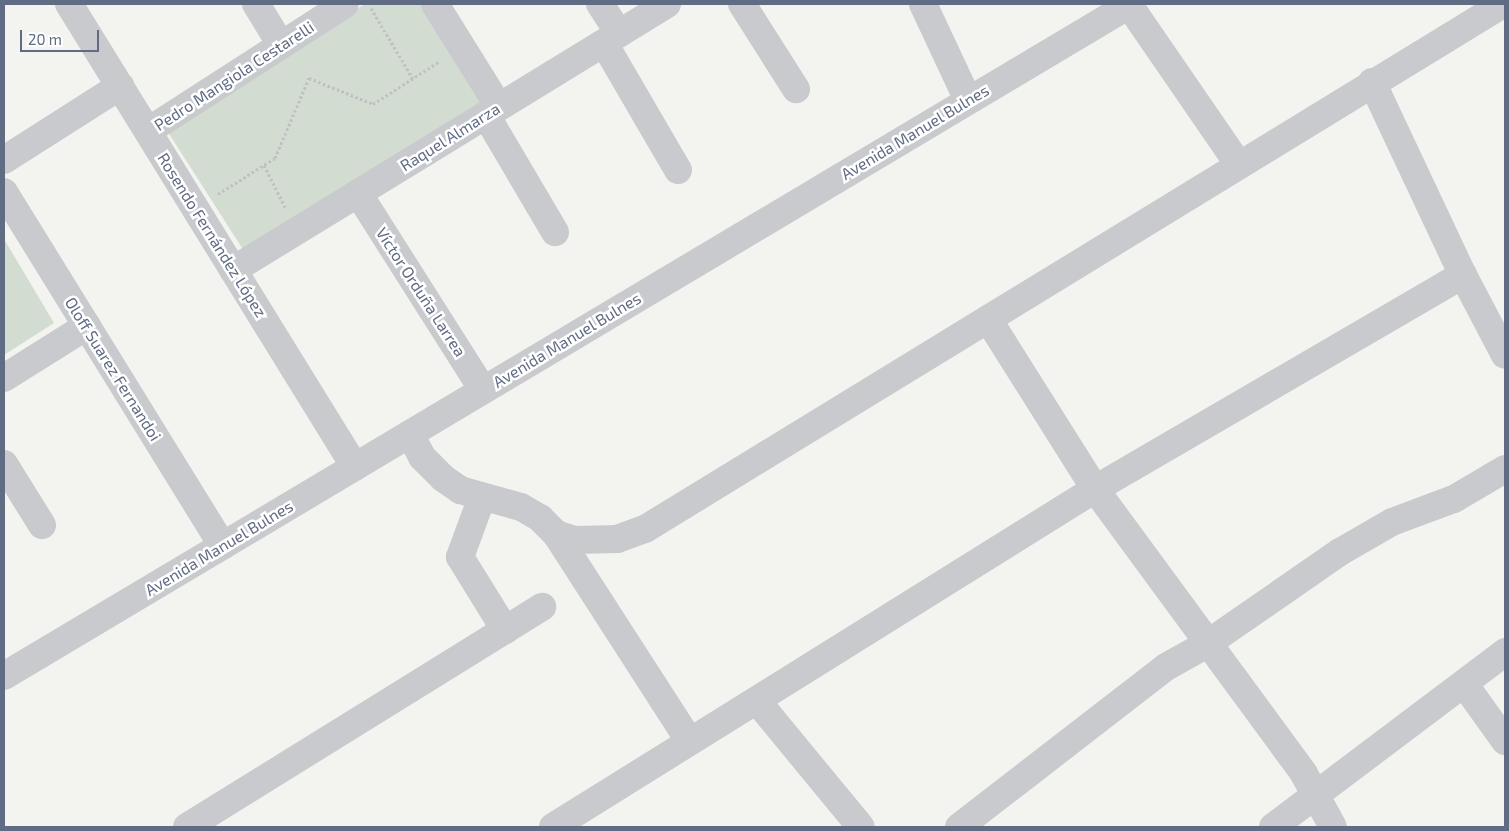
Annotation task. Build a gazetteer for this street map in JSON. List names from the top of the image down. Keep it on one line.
{"streets":{"street":["Pedro Mangiola Cestarelli","Avenida Manuel Bulnes","Raquel Almarza","Rosendo Fernández López","Víctor Orduña Larrea","Oloff Suarez Fernandoi"]},"crossings":[["Pedro Mangiola Cestarelli","Rosendo Fernández López"],["Avenida Manuel Bulnes","Rosendo Fernández López"],["Avenida Manuel Bulnes","Víctor Orduña Larrea"],["Avenida Manuel Bulnes","Oloff Suarez Fernandoi"],["Raquel Almarza","Rosendo Fernández López"],["Raquel Almarza","Víctor Orduña Larrea"]],"scale_bar":"20 m"}
